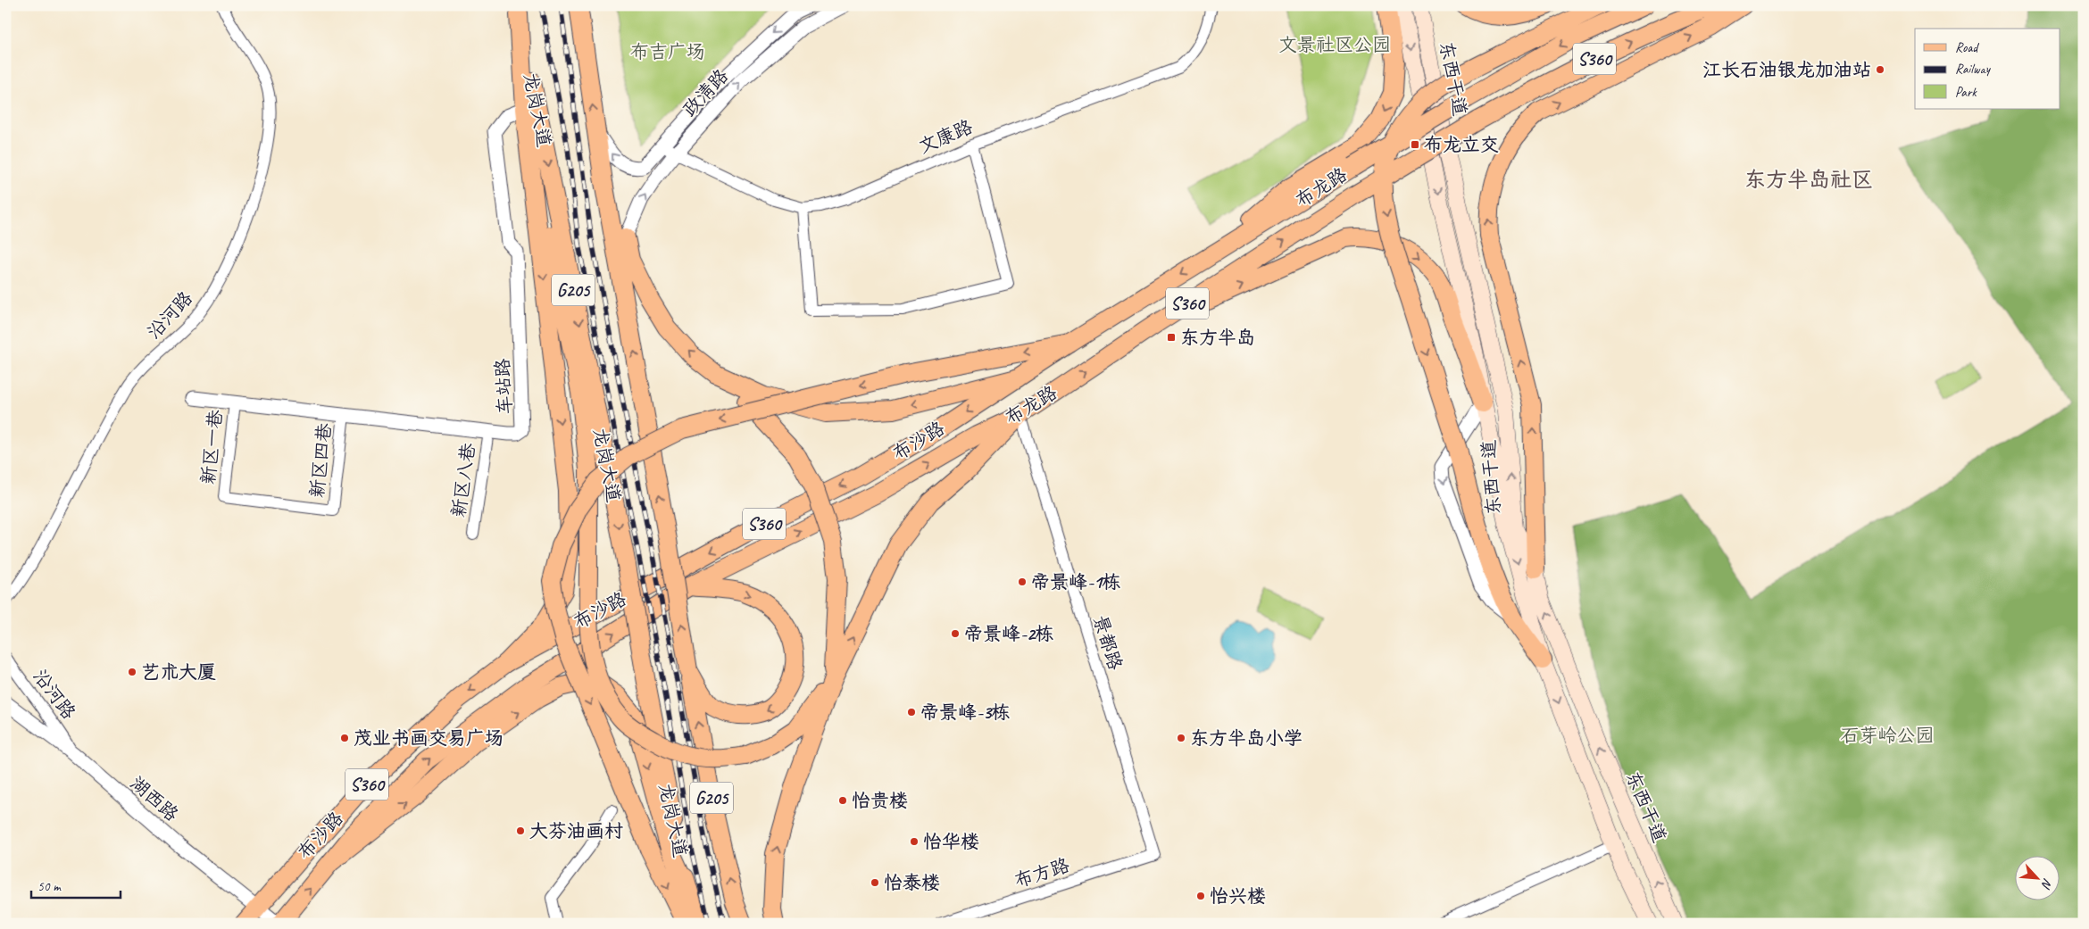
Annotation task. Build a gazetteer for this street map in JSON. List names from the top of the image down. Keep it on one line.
{"streets":{"main road":["S360","东西干道","龙岗大道","布龙路","G205","布沙路"],"street":["政清路","文康路","沿河路","车站路","新区一巷","新区四巷","新区八巷","景都路","湖西路","布方路"]},"crossings":[["政清路","文康路"],["政清路","G205"],["布龙路","布沙路"],["布龙路","景都路"],["沿河路","湖西路"],["车站路","新区一巷"],["车站路","新区四巷"],["车站路","新区八巷"],["布沙路","湖西路"],["新区一巷","新区四巷"],["景都路","布方路"]],"districts":["东方半岛社区"],"parks":["文景社区公园","布吉广场","石芽岭公园"],"places":{"other":["江长石油银龙加油站","帝景峰-1栋","帝景峰-2栋","艺术大厦","帝景峰-3栋","茂业书画交易广场","东方半岛小学","怡贵楼","大芬油画村","怡华楼","怡泰楼","怡兴楼"],"transit":["布龙立交","东方半岛"]},"legend":["Road","Railway","Park"],"scale_bar":"50 m","north":"bottom right"}
